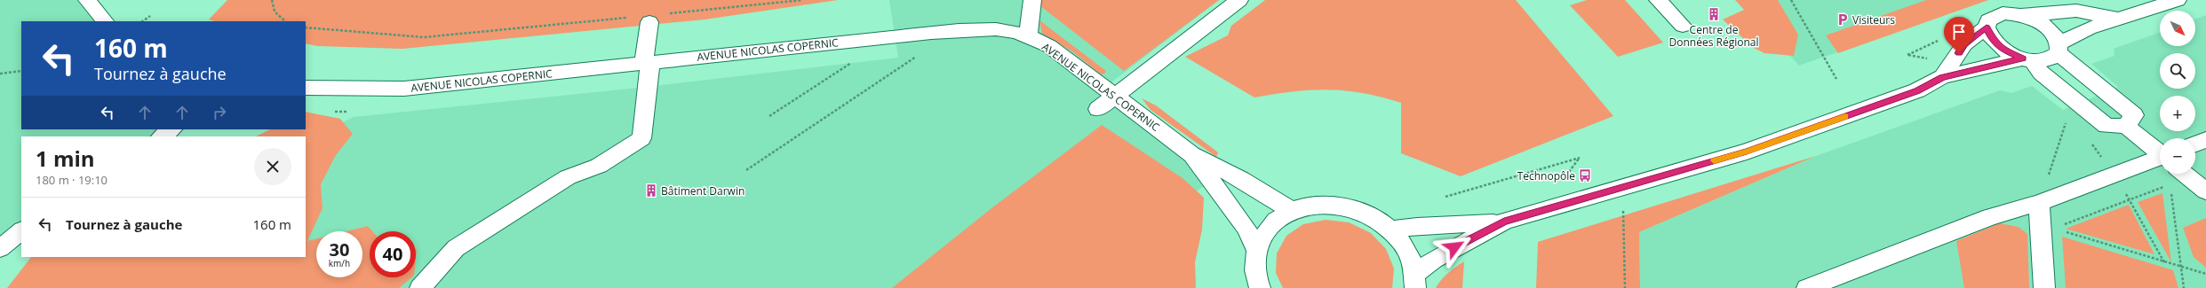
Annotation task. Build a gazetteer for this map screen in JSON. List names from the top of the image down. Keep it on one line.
{"streets":{"street":["AVENUE NICOLAS COPERNIC"]},"places":{"building":["Centre de Données Régional","Bâtiment Darwin"],"parking":["Visiteurs"],"bus stop":["Technopôle"]},"north":"bottom right","page":{"map_buttons":["+","−"],"turn":["160 m","Tournez à gauche"],"heading":["1 min","180 m · 19:10"],"list":[{"name":"Tournez à gauche","value":"160 m"}],"speed":"30 km/h","limit":"40"}}
